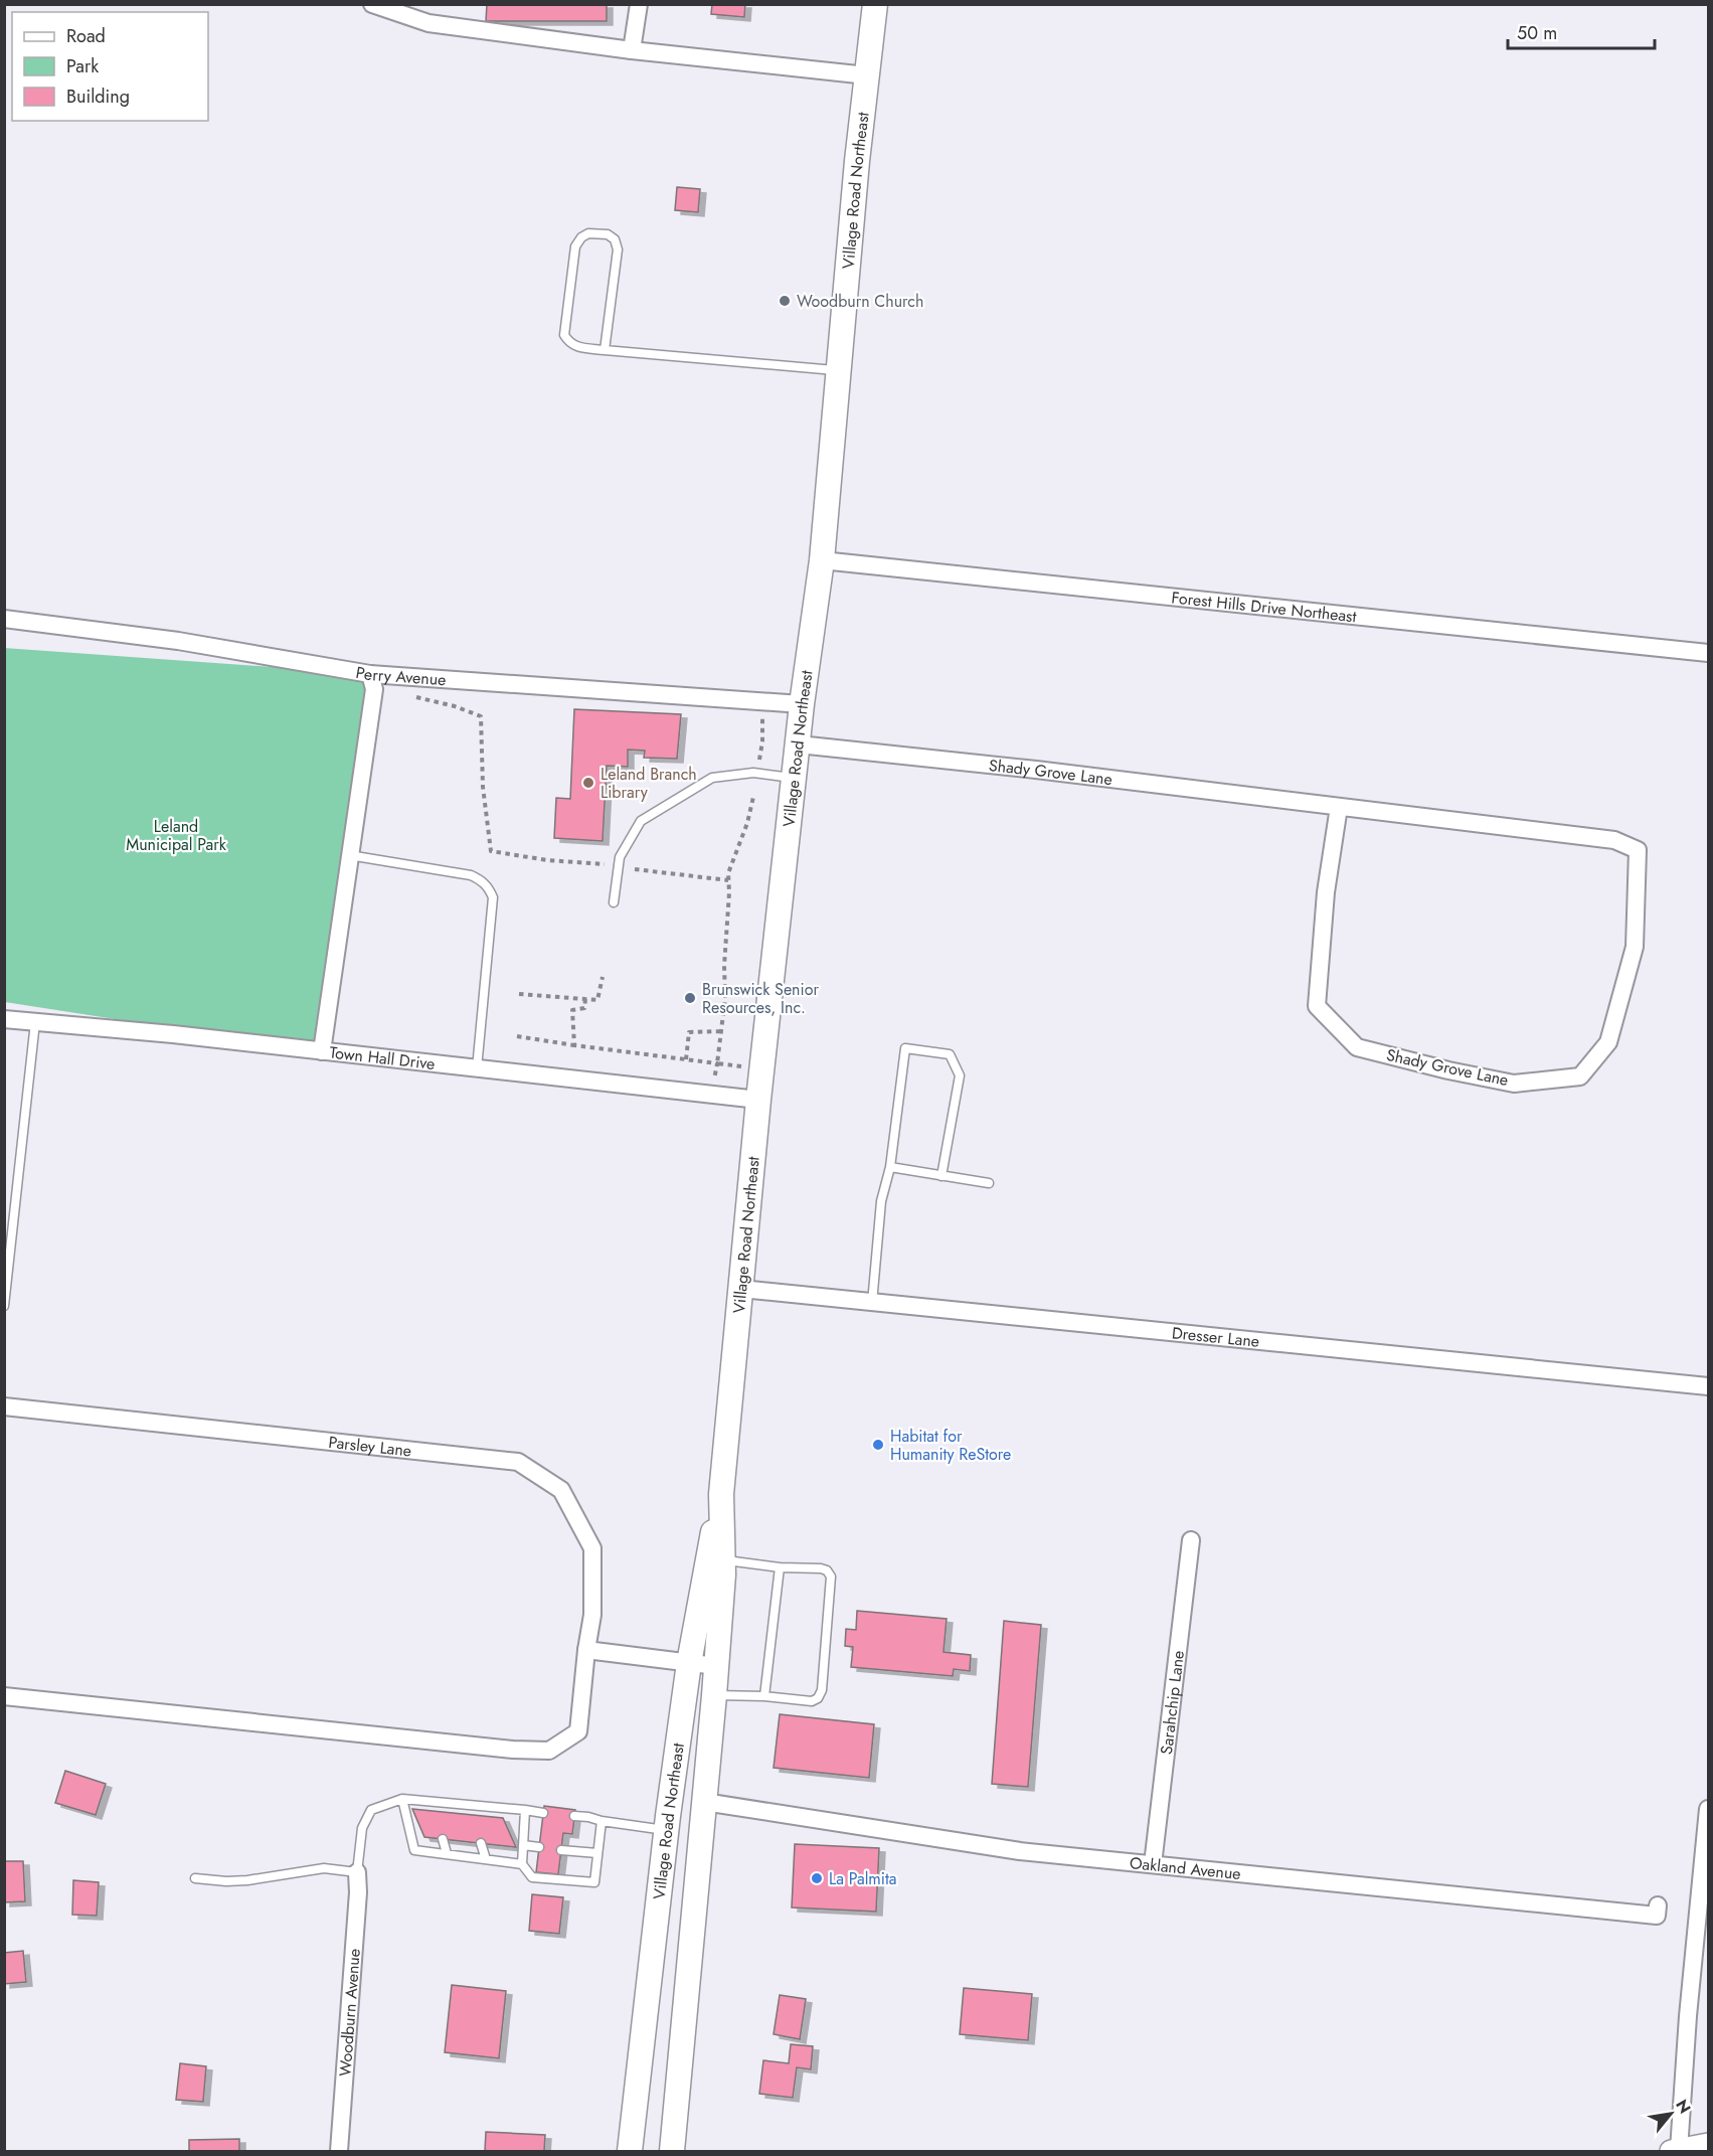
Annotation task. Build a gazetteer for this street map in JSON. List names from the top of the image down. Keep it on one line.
{"streets":{"main road":["Village Road Northeast"],"street":["Forest Hills Drive Northeast","Perry Avenue","Shady Grove Lane","Town Hall Drive","Dresser Lane","Parsley Lane","Sarahchip Lane","Oakland Avenue","Woodburn Avenue"]},"crossings":[["Village Road Northeast","Forest Hills Drive Northeast"],["Village Road Northeast","Perry Avenue"],["Village Road Northeast","Shady Grove Lane"],["Village Road Northeast","Town Hall Drive"],["Village Road Northeast","Dresser Lane"],["Village Road Northeast","Oakland Avenue"],["Sarahchip Lane","Oakland Avenue"]],"parks":["Leland Municipal Park"],"places":["Woodburn Church","Leland Branch Library","Brunswick Senior Resources, Inc.","Habitat for Humanity ReStore","La Palmita"],"legend":["Road","Park","Building"],"scale_bar":"50 m","north":"top right"}
